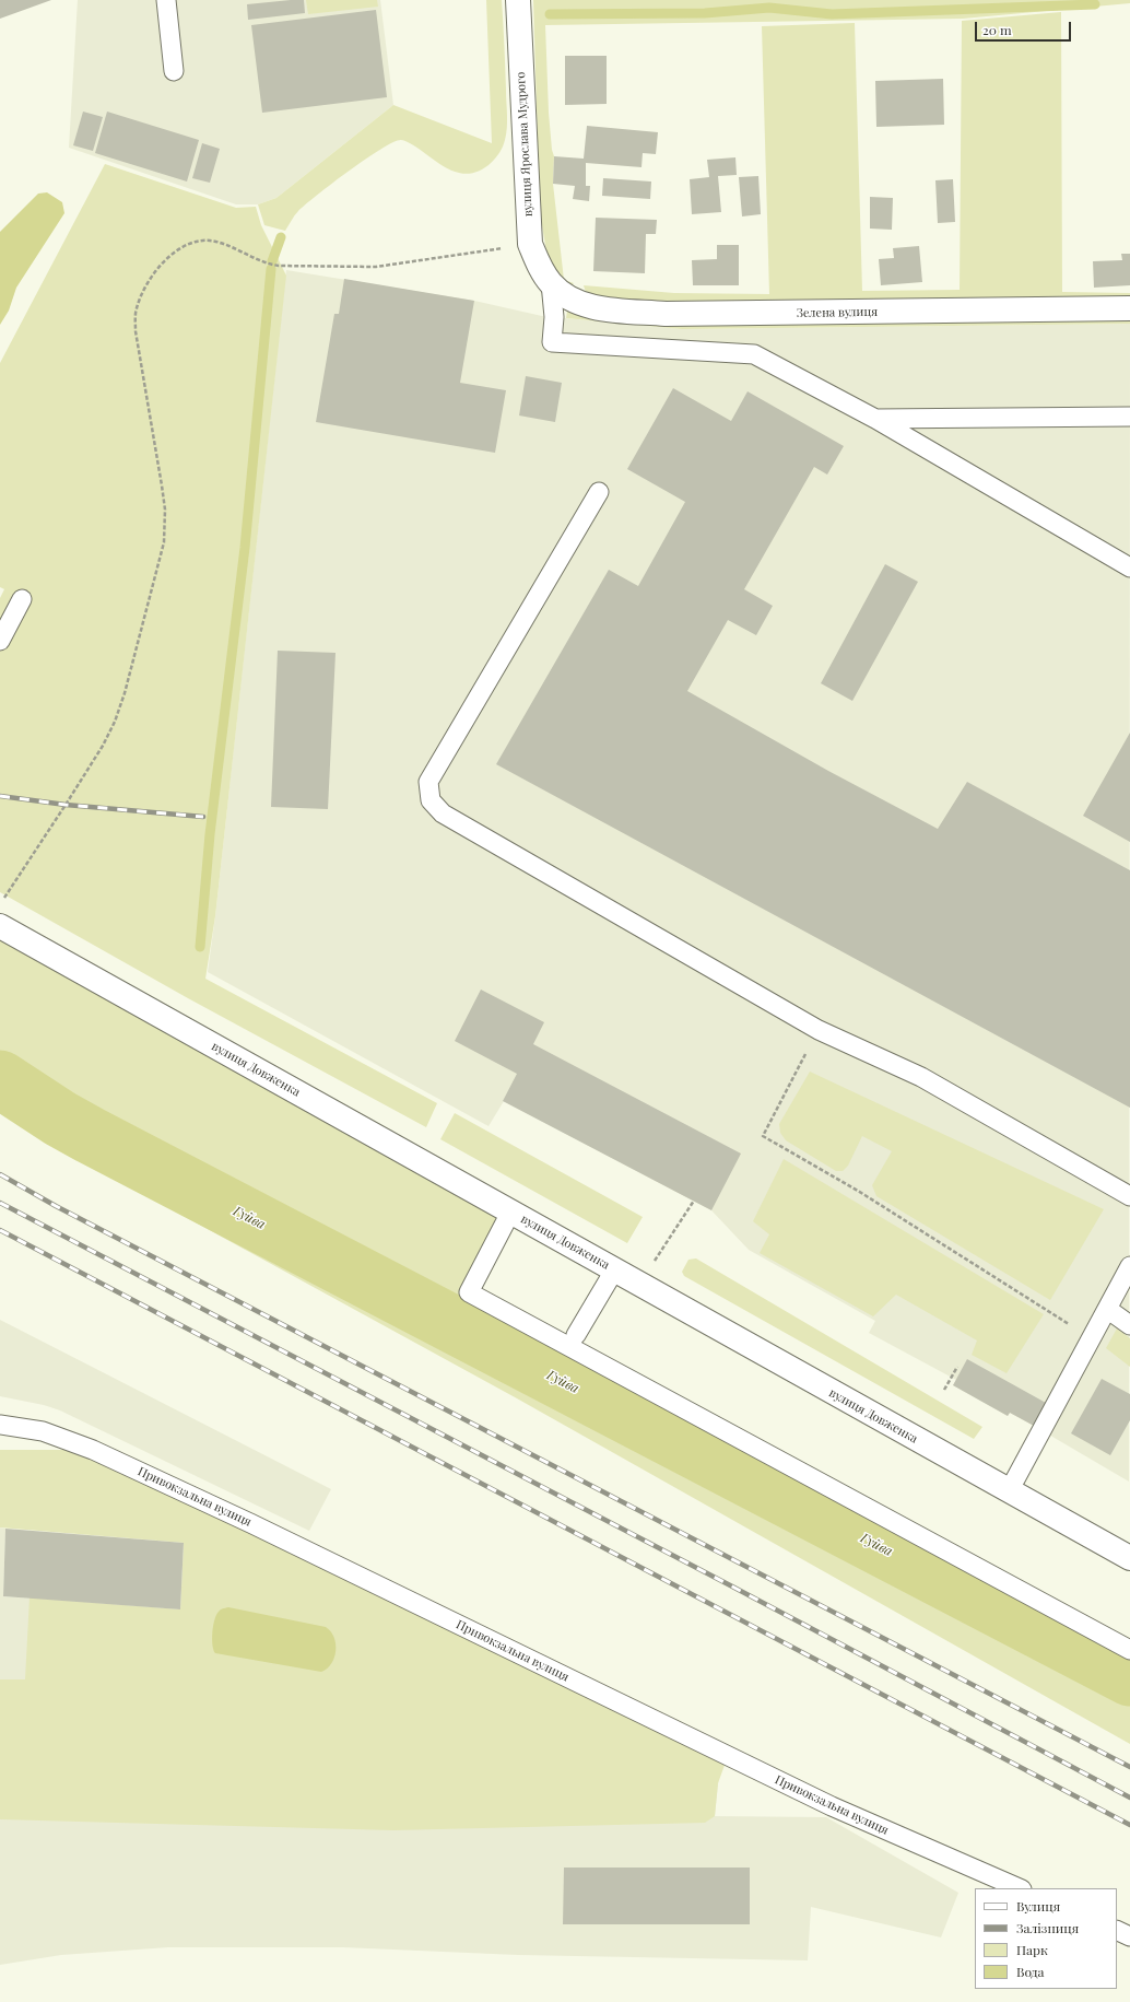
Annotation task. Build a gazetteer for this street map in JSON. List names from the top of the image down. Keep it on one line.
{"streets":{"street":["вулиця Ярослава Мудрого","Зелена вулиця","вулиця Довженка"],"lane":["Привокзальна вулиця"]},"crossings":[["вулиця Ярослава Мудрого","Зелена вулиця"]],"water":["Гуйва"],"legend":["Вулиця","Залізниця","Парк","Вода"],"scale_bar":"20 m"}
